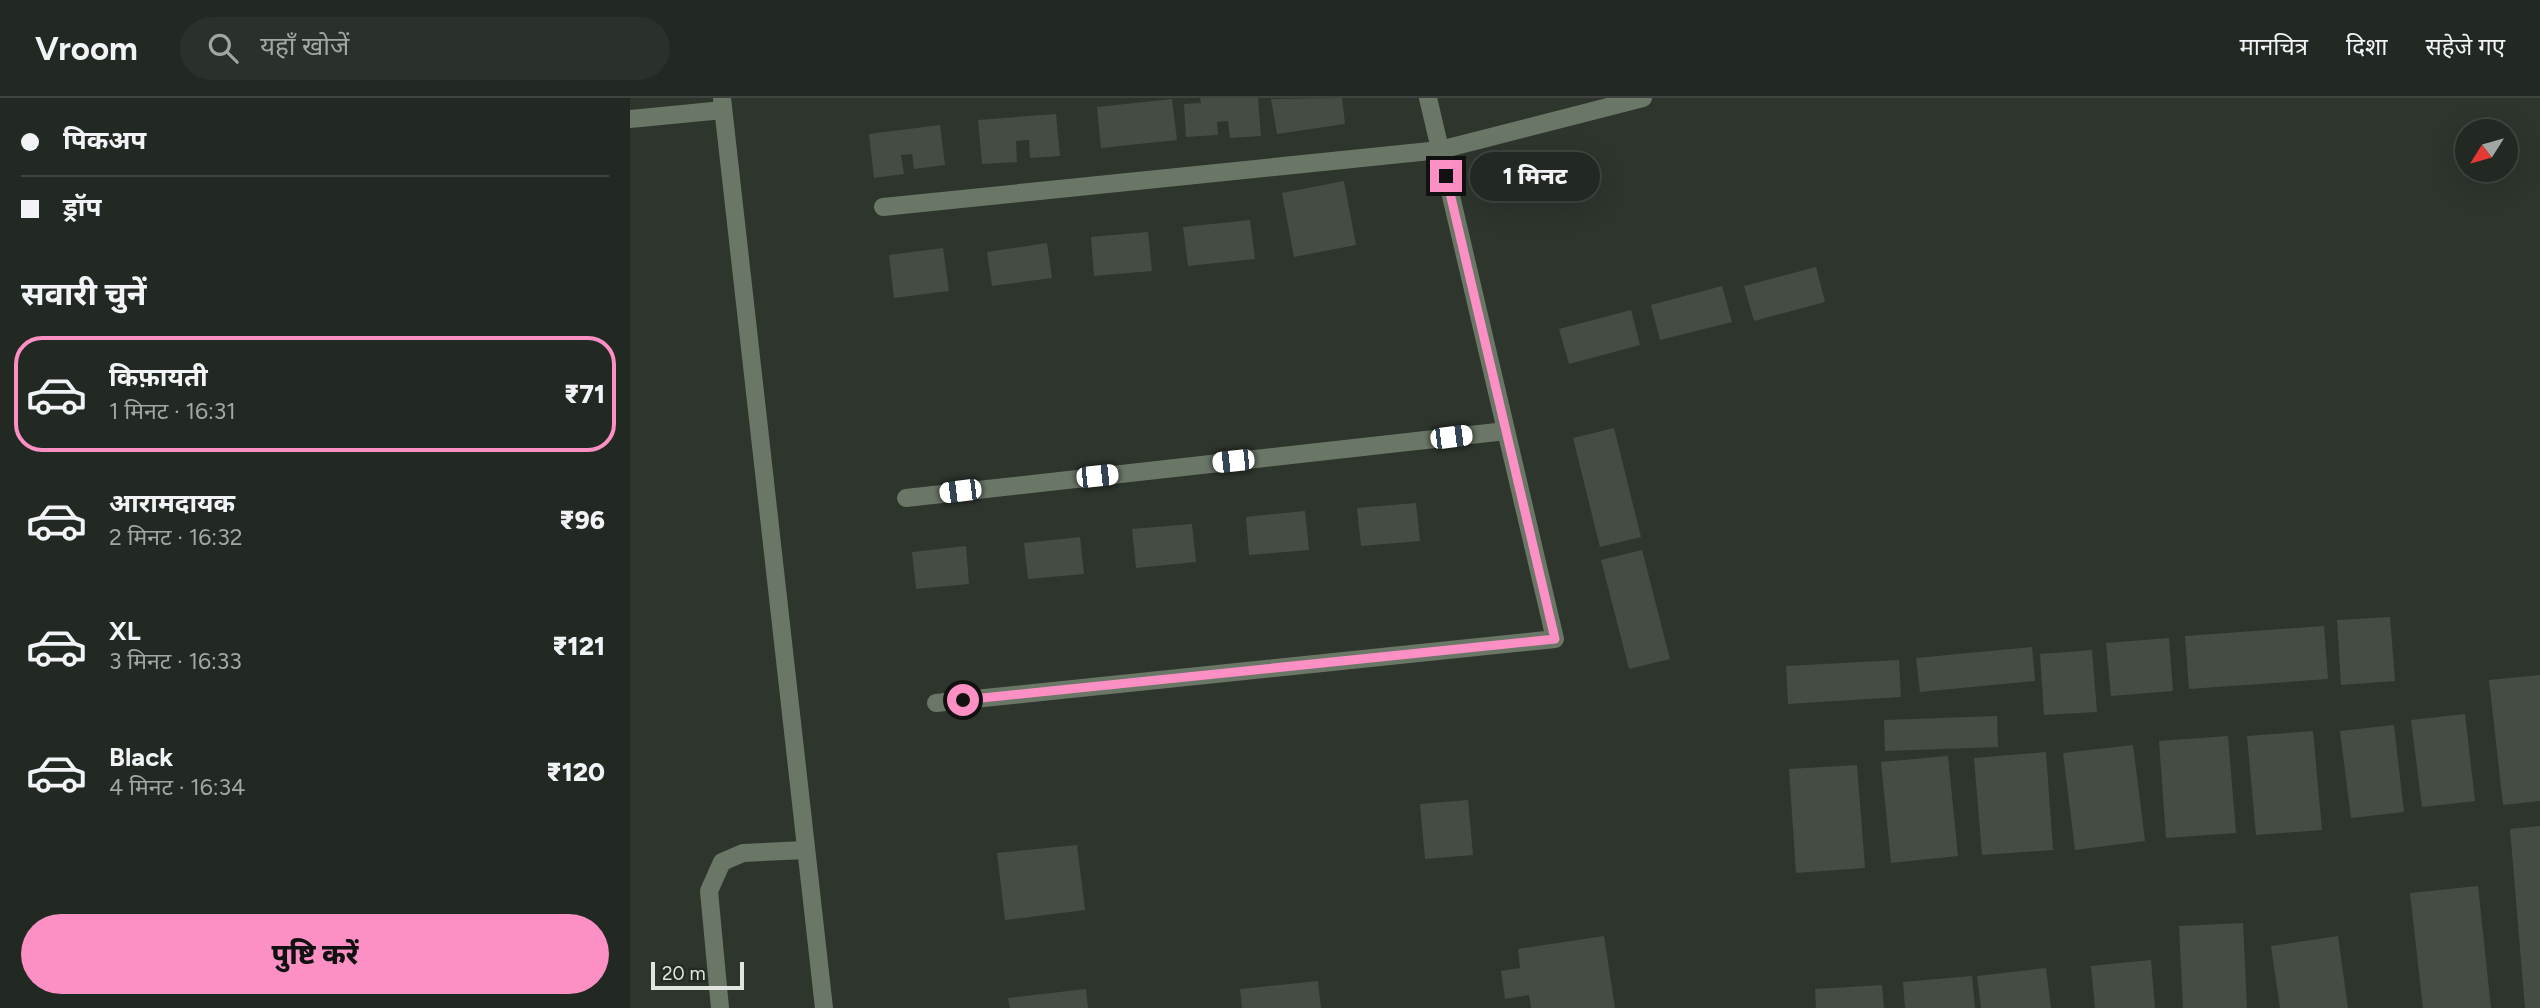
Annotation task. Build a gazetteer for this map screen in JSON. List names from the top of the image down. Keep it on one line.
{"scale_bar":"20 m","north":"bottom left","page":{"header":"Vroom","search":"यहाँ खोजें","nav":["मानचित्र","दिशा","सहेजे गए"],"banner":["पिकअप","ड्रॉप"],"bubble":"1 मिनट","heading":"सवारी चुनें","list":[{"name":"किफ़ायती","note":"1 मिनट · 16:31","value":"₹71"},{"name":"आरामदायक","note":"2 मिनट · 16:32","value":"₹96"},{"name":"XL","note":"3 मिनट · 16:33","value":"₹121"},{"name":"Black","note":"4 मिनट · 16:34","value":"₹120"}],"buttons":"पुष्टि करें","scale":"20 m"}}
